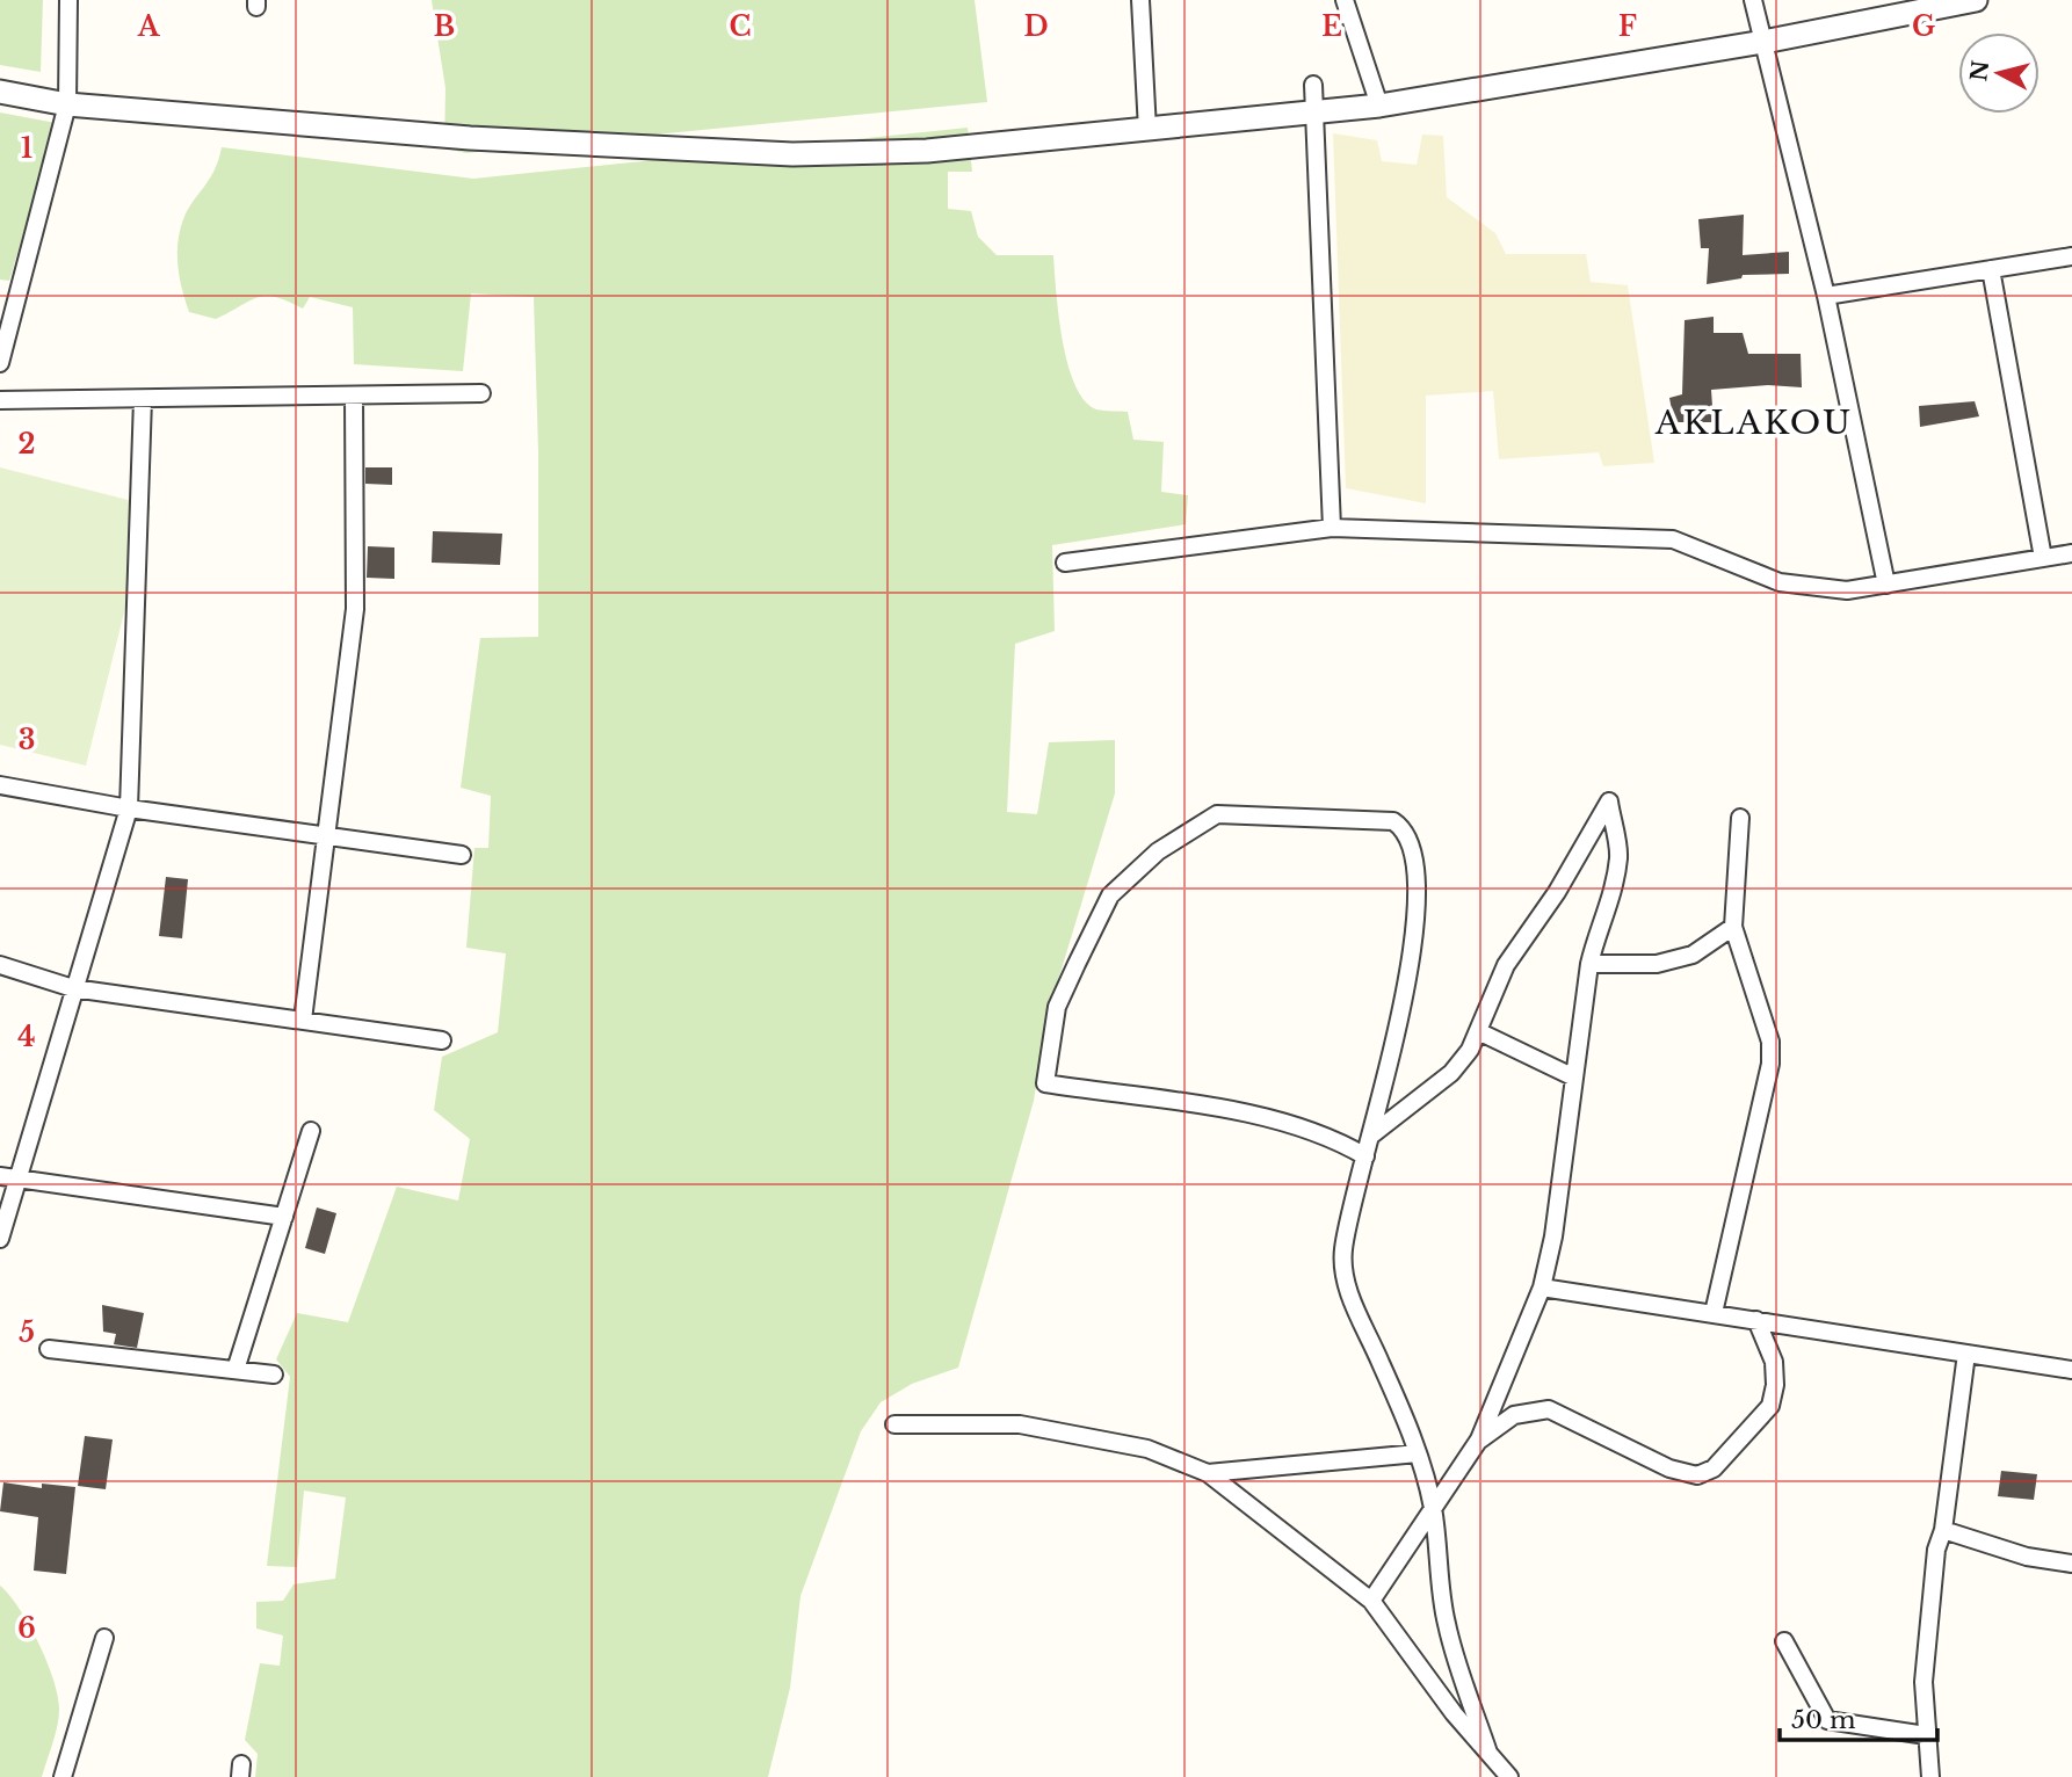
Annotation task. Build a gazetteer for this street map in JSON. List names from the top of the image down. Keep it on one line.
{"districts":["AKLAKOU"],"scale_bar":"50 m","north":"left","grid":{"columns":["A","B","C","D","E","F","G"],"rows":["1","2","3","4","5","6"]}}
